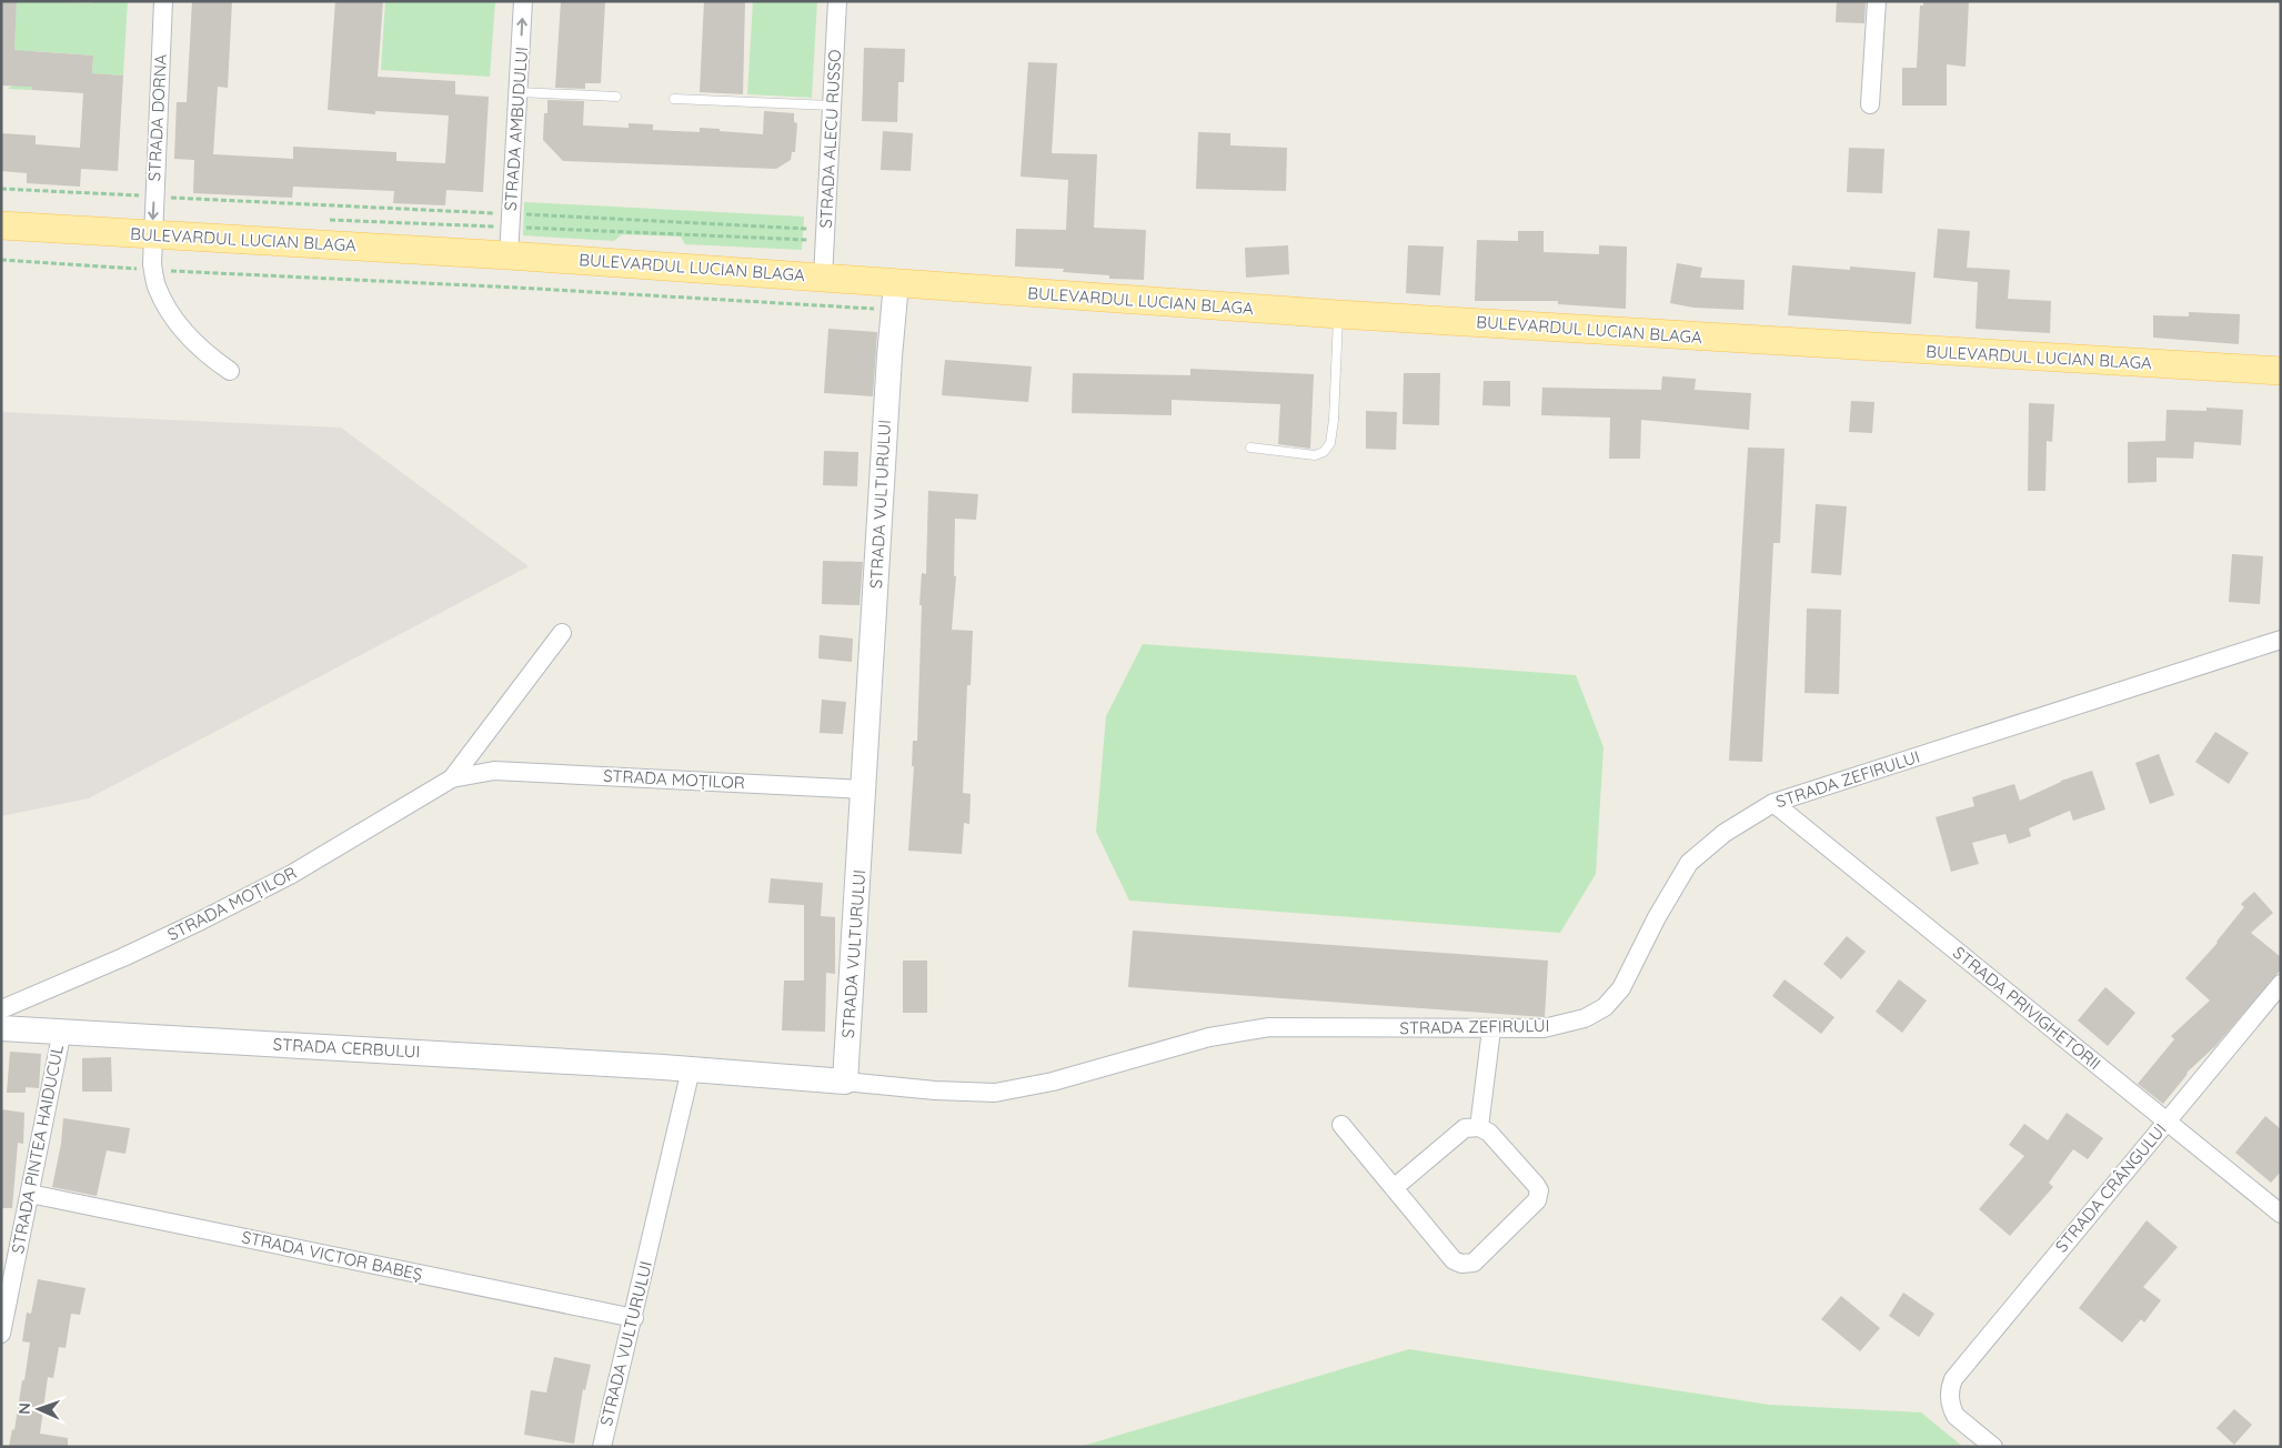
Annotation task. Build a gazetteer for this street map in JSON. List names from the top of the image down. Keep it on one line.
{"streets":{"main road":["BULEVARDUL LUCIAN BLAGA"],"street":["STRADA DORNA","STRADA AMBUDULUI","STRADA ALECU RUSSO","STRADA VULTURULUI","STRADA MOȚILOR","STRADA ZEFIRULUI","STRADA PRIVIGHETORII","STRADA CERBULUI","STRADA PINTEA HAIDUCUL","STRADA CRÂNGULUI","STRADA VICTOR BABEȘ"]},"crossings":[["STRADA DORNA","BULEVARDUL LUCIAN BLAGA"],["STRADA AMBUDULUI","BULEVARDUL LUCIAN BLAGA"],["STRADA ALECU RUSSO","BULEVARDUL LUCIAN BLAGA"],["BULEVARDUL LUCIAN BLAGA","STRADA VULTURULUI"],["STRADA VULTURULUI","STRADA MOȚILOR"],["STRADA VULTURULUI","STRADA ZEFIRULUI"],["STRADA VULTURULUI","STRADA CERBULUI"],["STRADA VULTURULUI","STRADA VICTOR BABEȘ"],["STRADA ZEFIRULUI","STRADA PRIVIGHETORII"],["STRADA PRIVIGHETORII","STRADA CRÂNGULUI"],["STRADA CERBULUI","STRADA PINTEA HAIDUCUL"],["STRADA PINTEA HAIDUCUL","STRADA VICTOR BABEȘ"]],"one_way":["STRADA AMBUDULUI"],"north":"left"}
